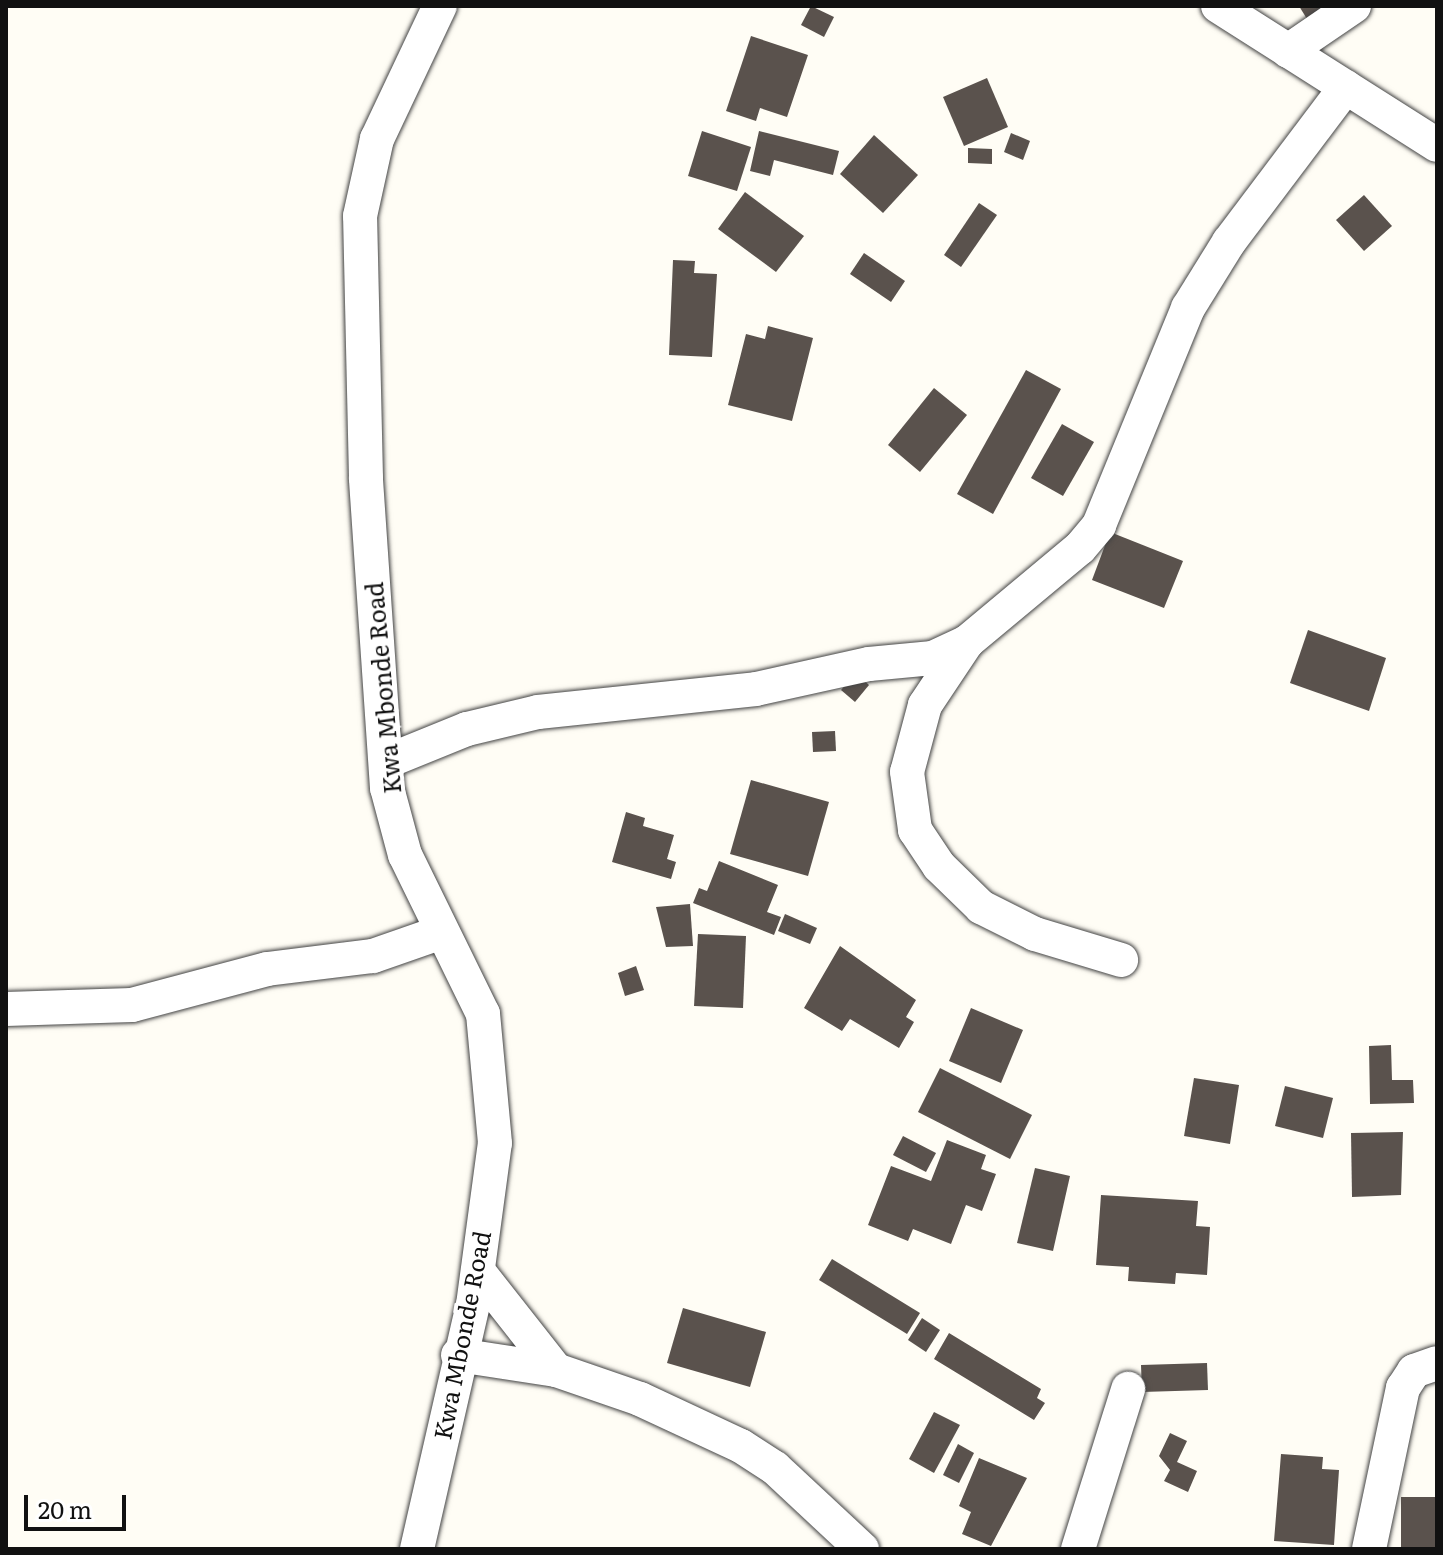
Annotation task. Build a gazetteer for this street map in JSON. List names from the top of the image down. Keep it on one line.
{"streets":{"street":["Kwa Mbonde Road"]},"scale_bar":"20 m"}
